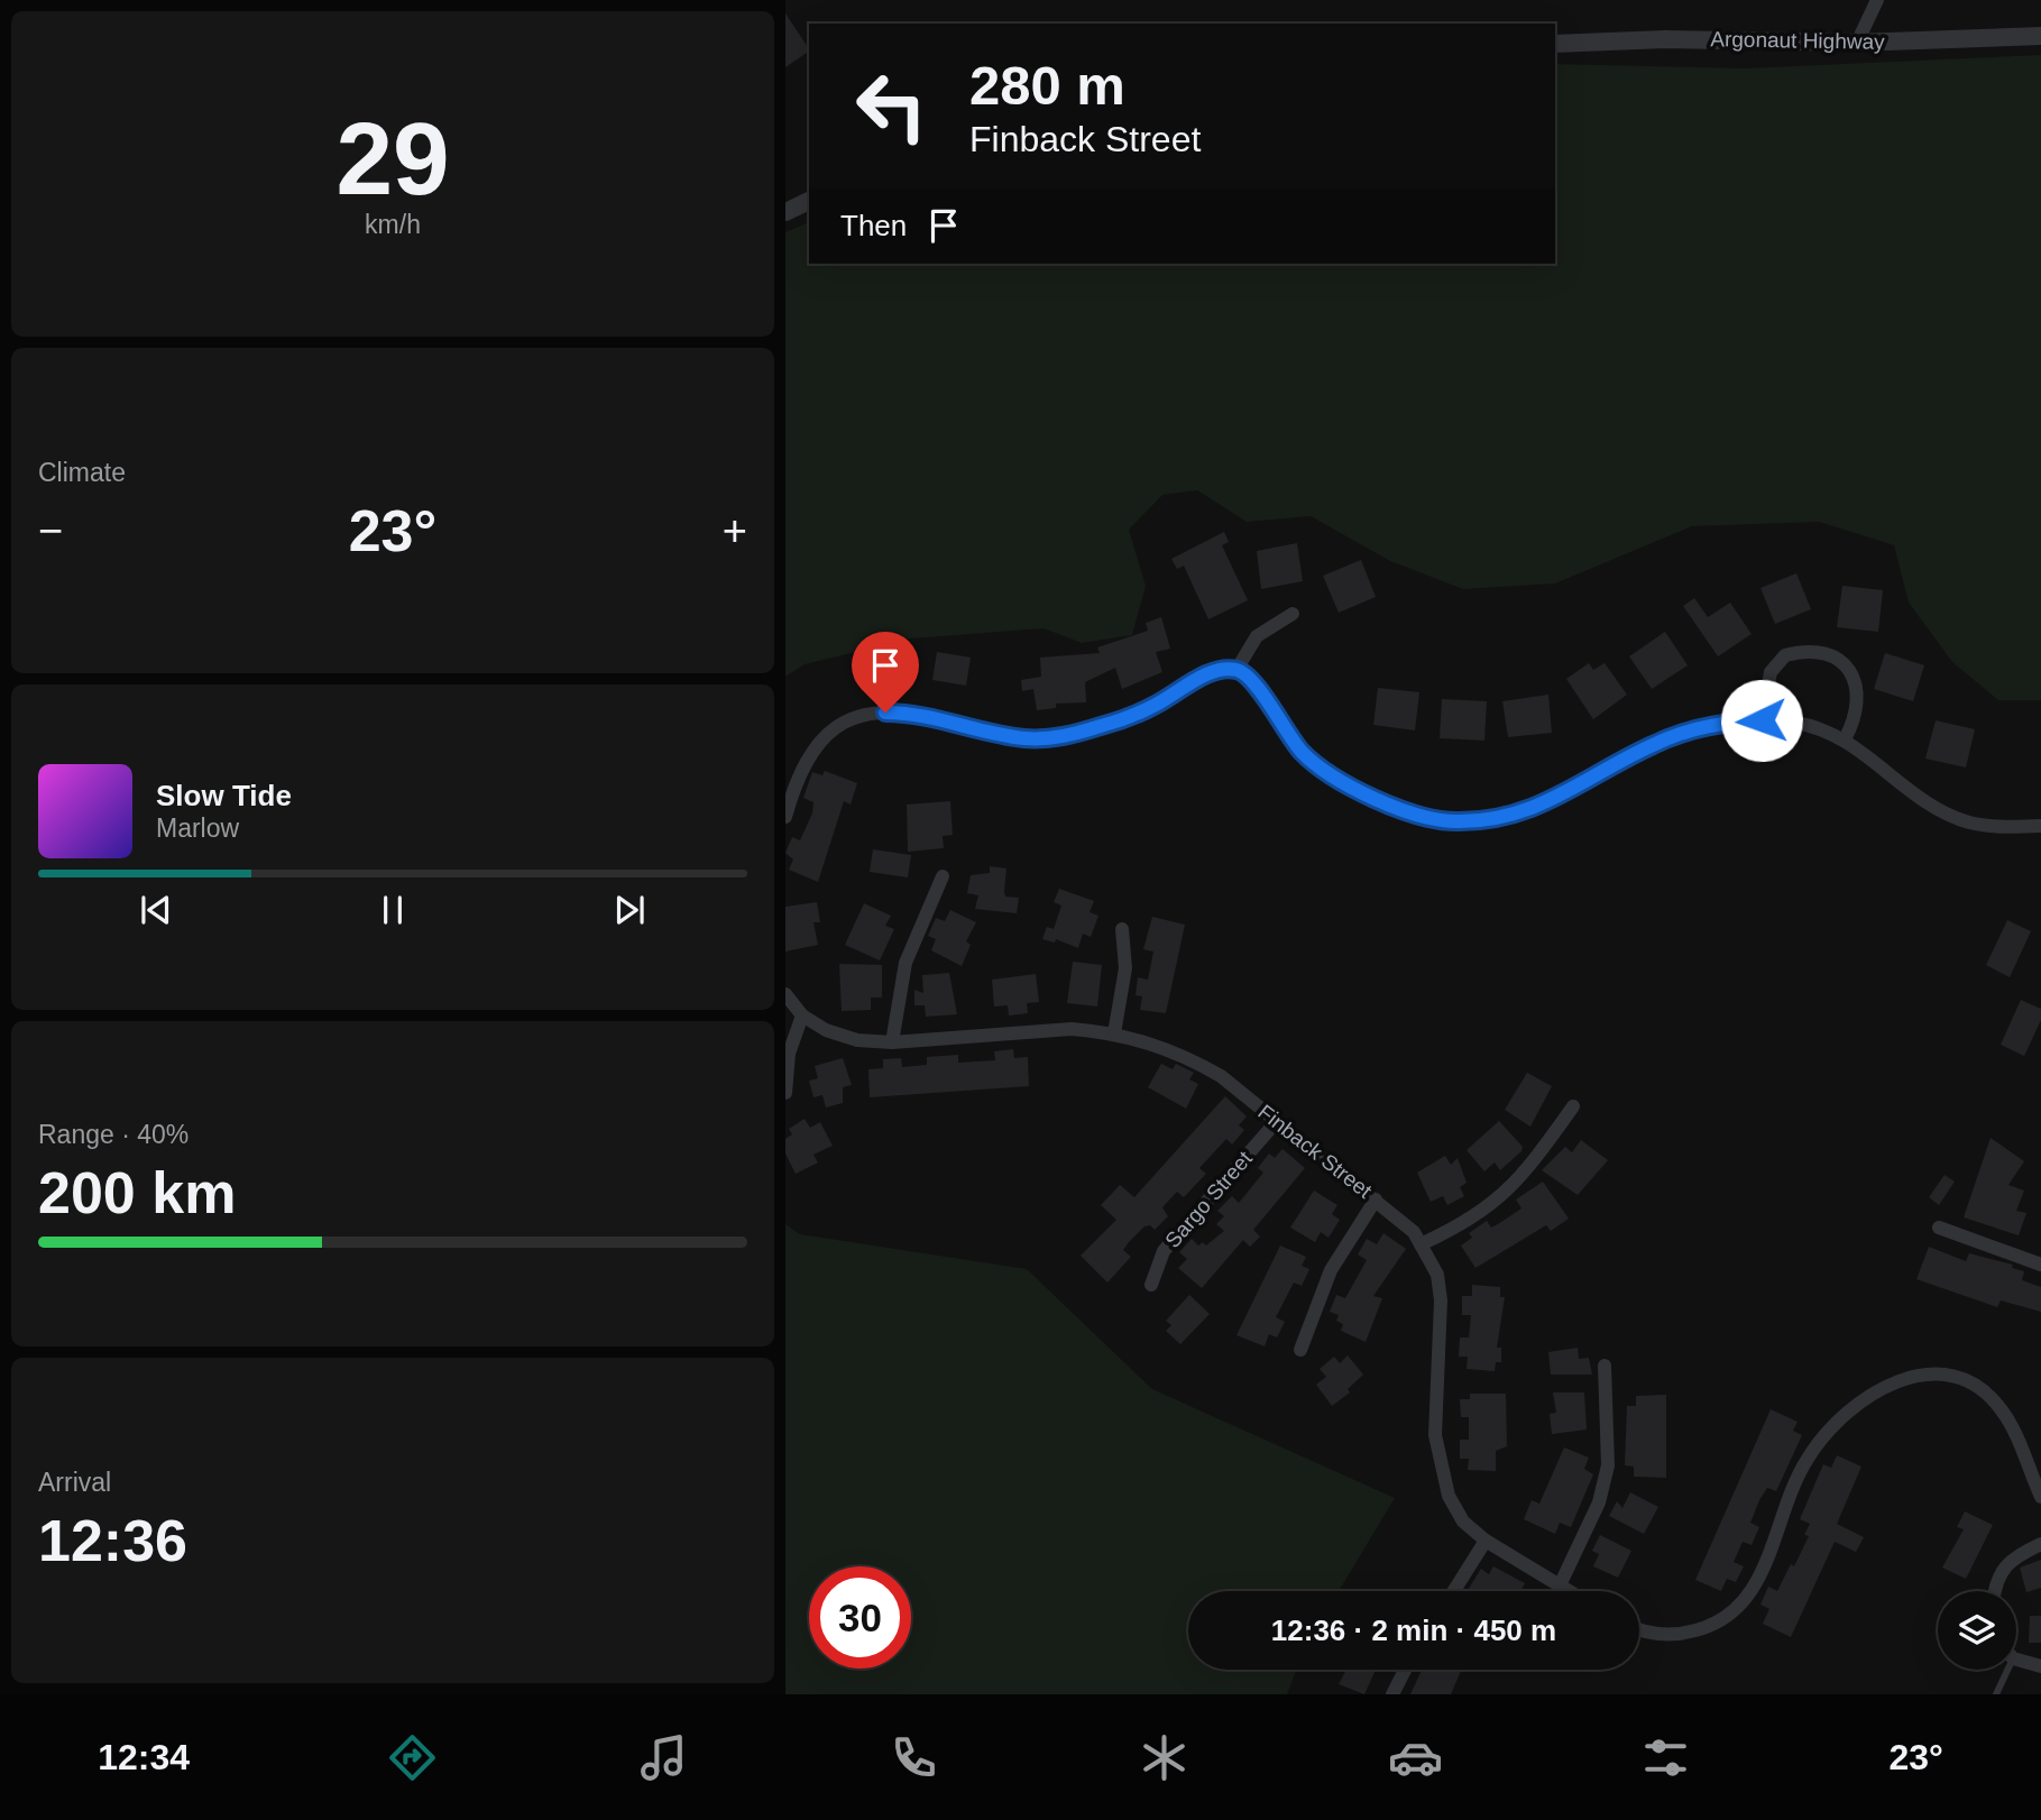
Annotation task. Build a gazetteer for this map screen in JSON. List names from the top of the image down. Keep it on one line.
{"streets":{"street":["Argonaut Highway","Finback Street","Sargo Street"]},"crossings":[["Finback Street","Sargo Street"]],"page":{"tile":[["29","km/h"],"Climate",["Range · 40%","200 km"],["Arrival","12:36"]],"turn":["280 m","Finback Street"],"then":"Then","heat":["−","23°","+"],"song":["Slow Tide","Marlow"],"limit":"30","trip":"12:36 · 2 min · 450 m","tabs":["12:34","23°"]}}
